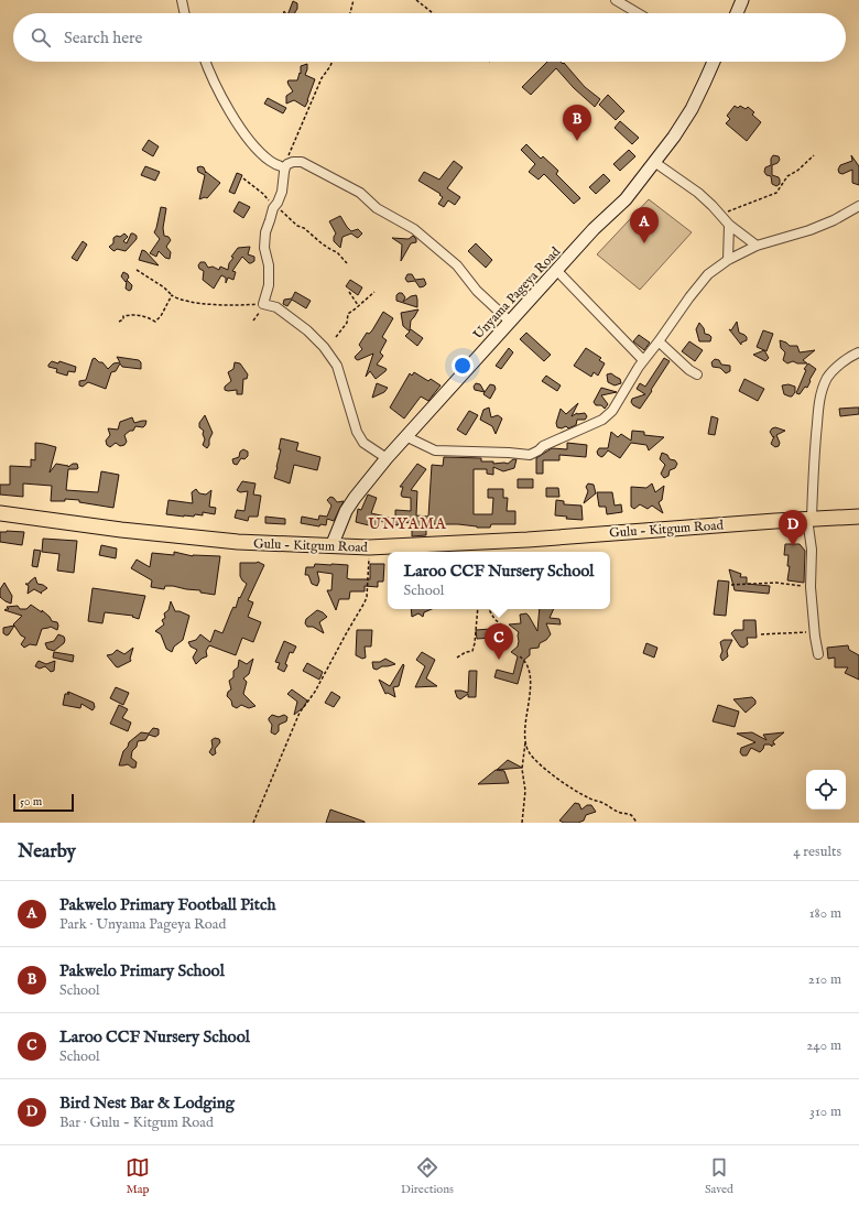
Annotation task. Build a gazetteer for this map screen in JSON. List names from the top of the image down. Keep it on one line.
{"streets":{"main road":["Gulu - Kitgum Road"],"street":["Unyama Pageya Road"]},"crossings":[["Unyama Pageya Road","Gulu - Kitgum Road"]],"districts":["UNYAMA"],"scale_bar":"50 m","page":{"search":"Search here","pins":["B","A","D","C"],"popup":["Laroo CCF Nursery School","School"],"scale":"50 m","heading":["Nearby","4 results"],"list":[{"mark":"A","name":"Pakwelo Primary Football Pitch","note":"Park · Unyama Pageya Road","value":"180 m"},{"mark":"B","name":"Pakwelo Primary School","note":"School","value":"210 m"},{"mark":"C","name":"Laroo CCF Nursery School","note":"School","value":"240 m"},{"mark":"D","name":"Bird Nest Bar & Lodging","note":"Bar · Gulu - Kitgum Road","value":"310 m"}],"nav":["Map","Directions","Saved"]}}
